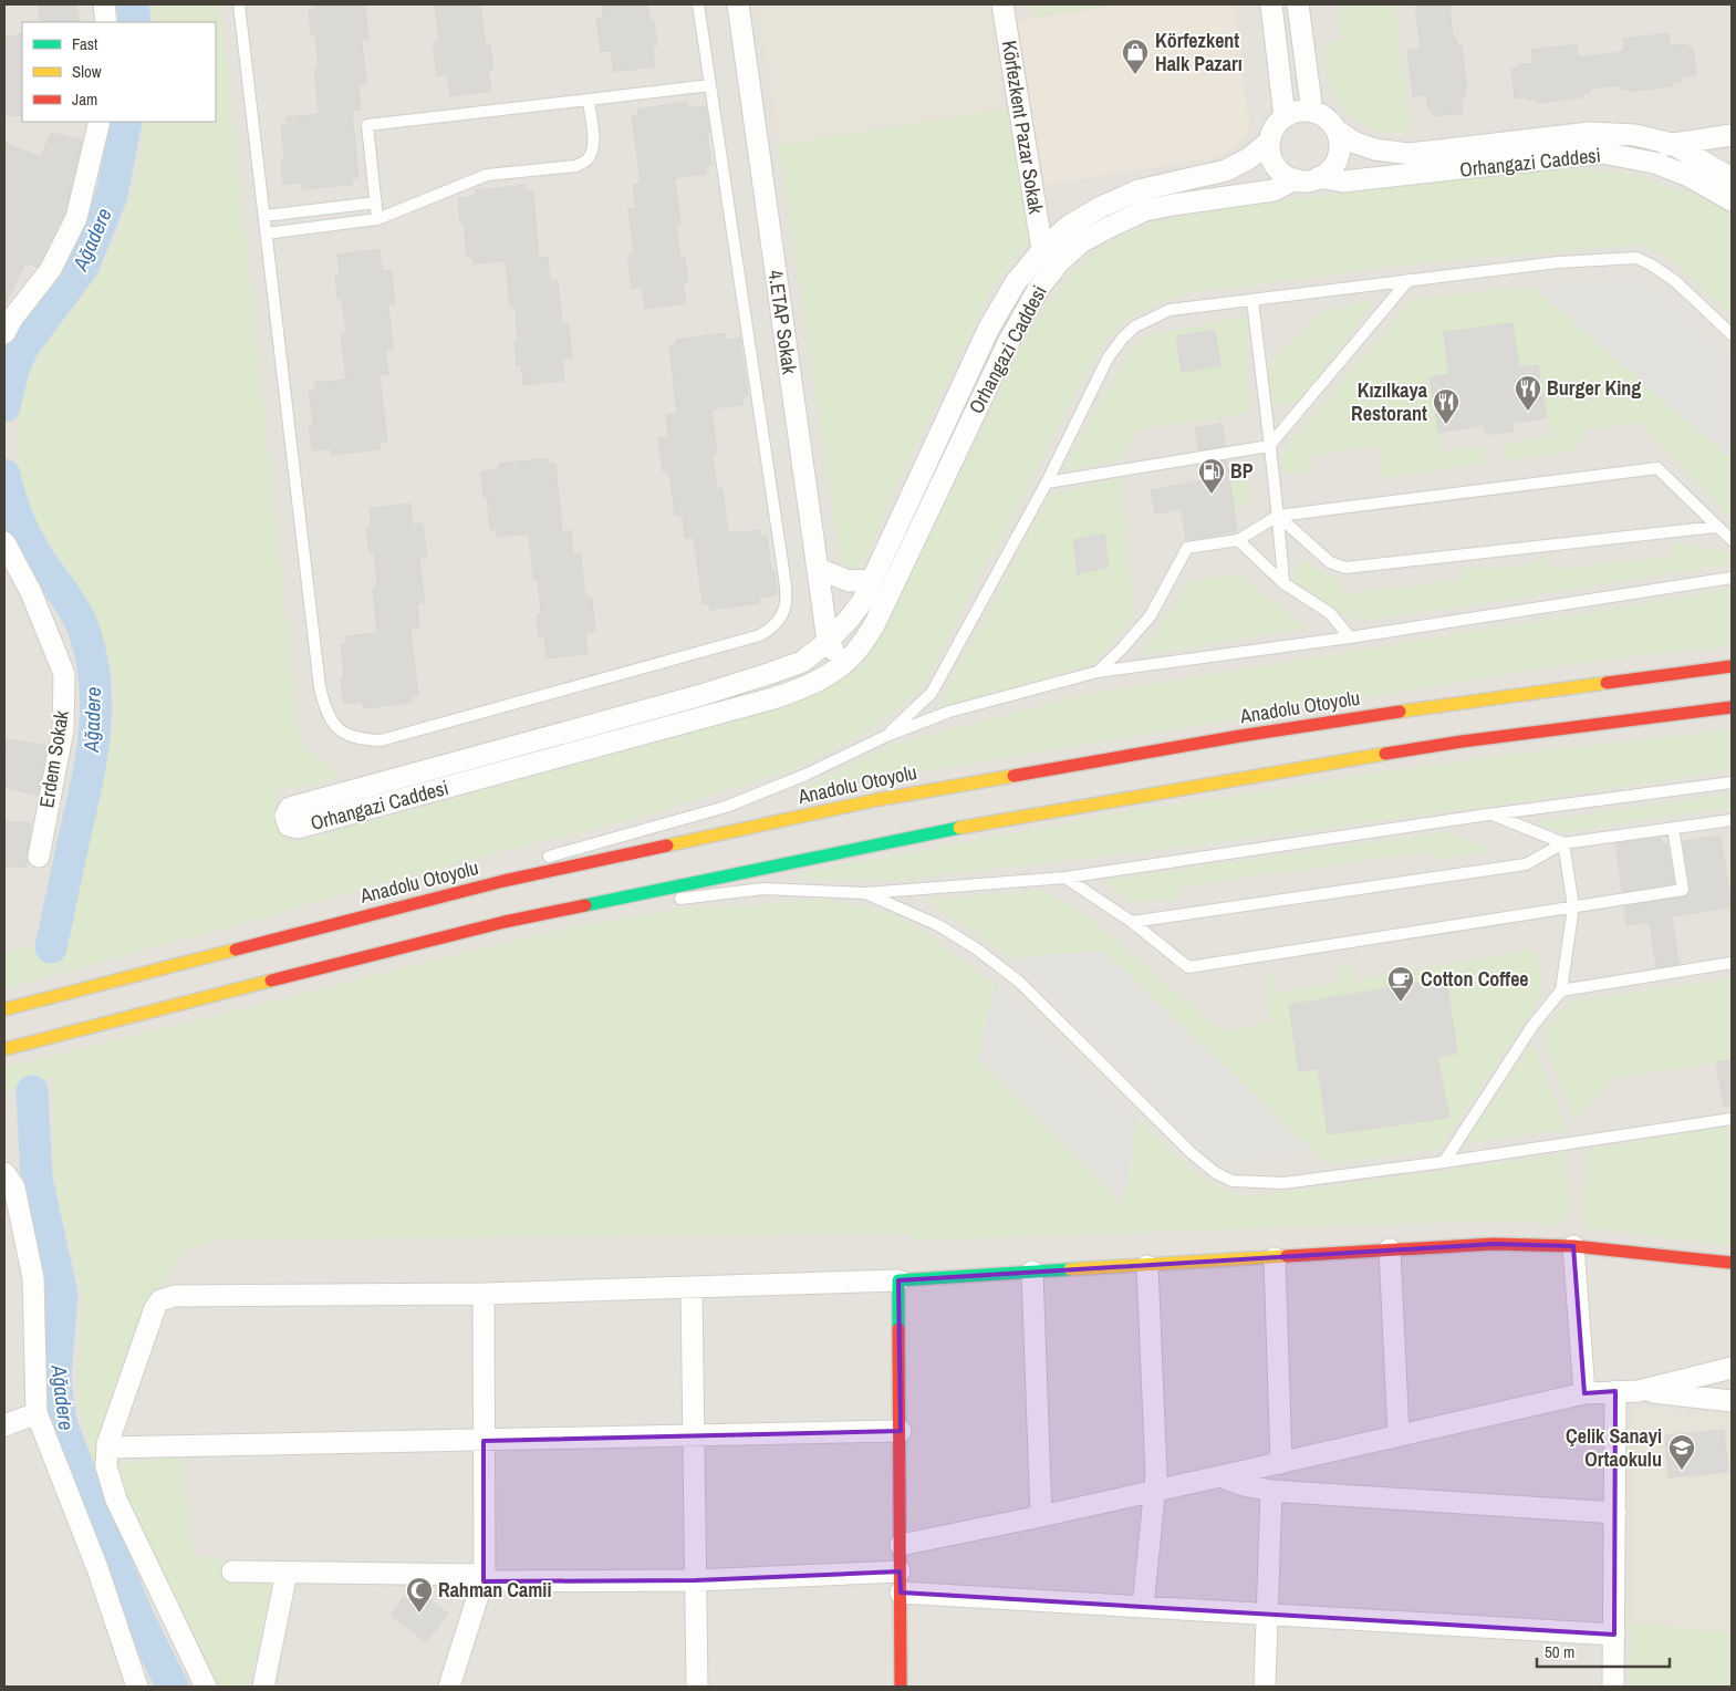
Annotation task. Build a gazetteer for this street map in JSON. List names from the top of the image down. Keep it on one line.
{"streets":{"main road":["Anadolu Otoyolu"],"street":["Körfezkent Pazar Sokak","Orhangazi Caddesi","4.ETAP Sokak","Erdem Sokak"]},"crossings":[["Körfezkent Pazar Sokak","Orhangazi Caddesi"],["Orhangazi Caddesi","4.ETAP Sokak"]],"water":["Ağadere"],"places":{"shop":["Körfezkent Halk Pazarı"],"restaurant":["Burger King","Kızılkaya Restorant"],"fuel station":["BP"],"cafe":["Cotton Coffee"],"school or university":["Çelik Sanayi Ortaokulu"],"mosque":["Rahman Camii"]},"legend":["Fast","Slow","Jam"],"scale_bar":"50 m"}
